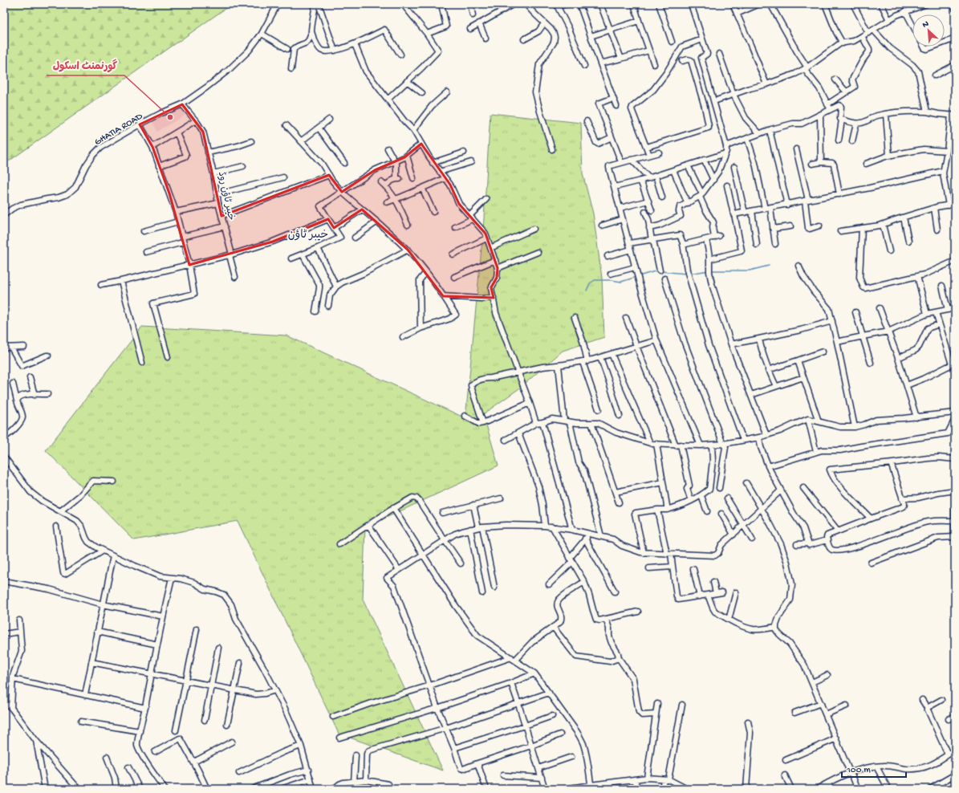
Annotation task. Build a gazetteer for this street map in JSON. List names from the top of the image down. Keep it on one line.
{"streets":{"street":["GHATIA ROAD","خیبر ٹاؤن روڈ"]},"crossings":[["GHATIA ROAD","خیبر ٹاؤن روڈ"]],"districts":["خیبر ٹاؤن"],"places":["گورنمنٹ اسکول"],"scale_bar":"100 m","north":"top left"}
